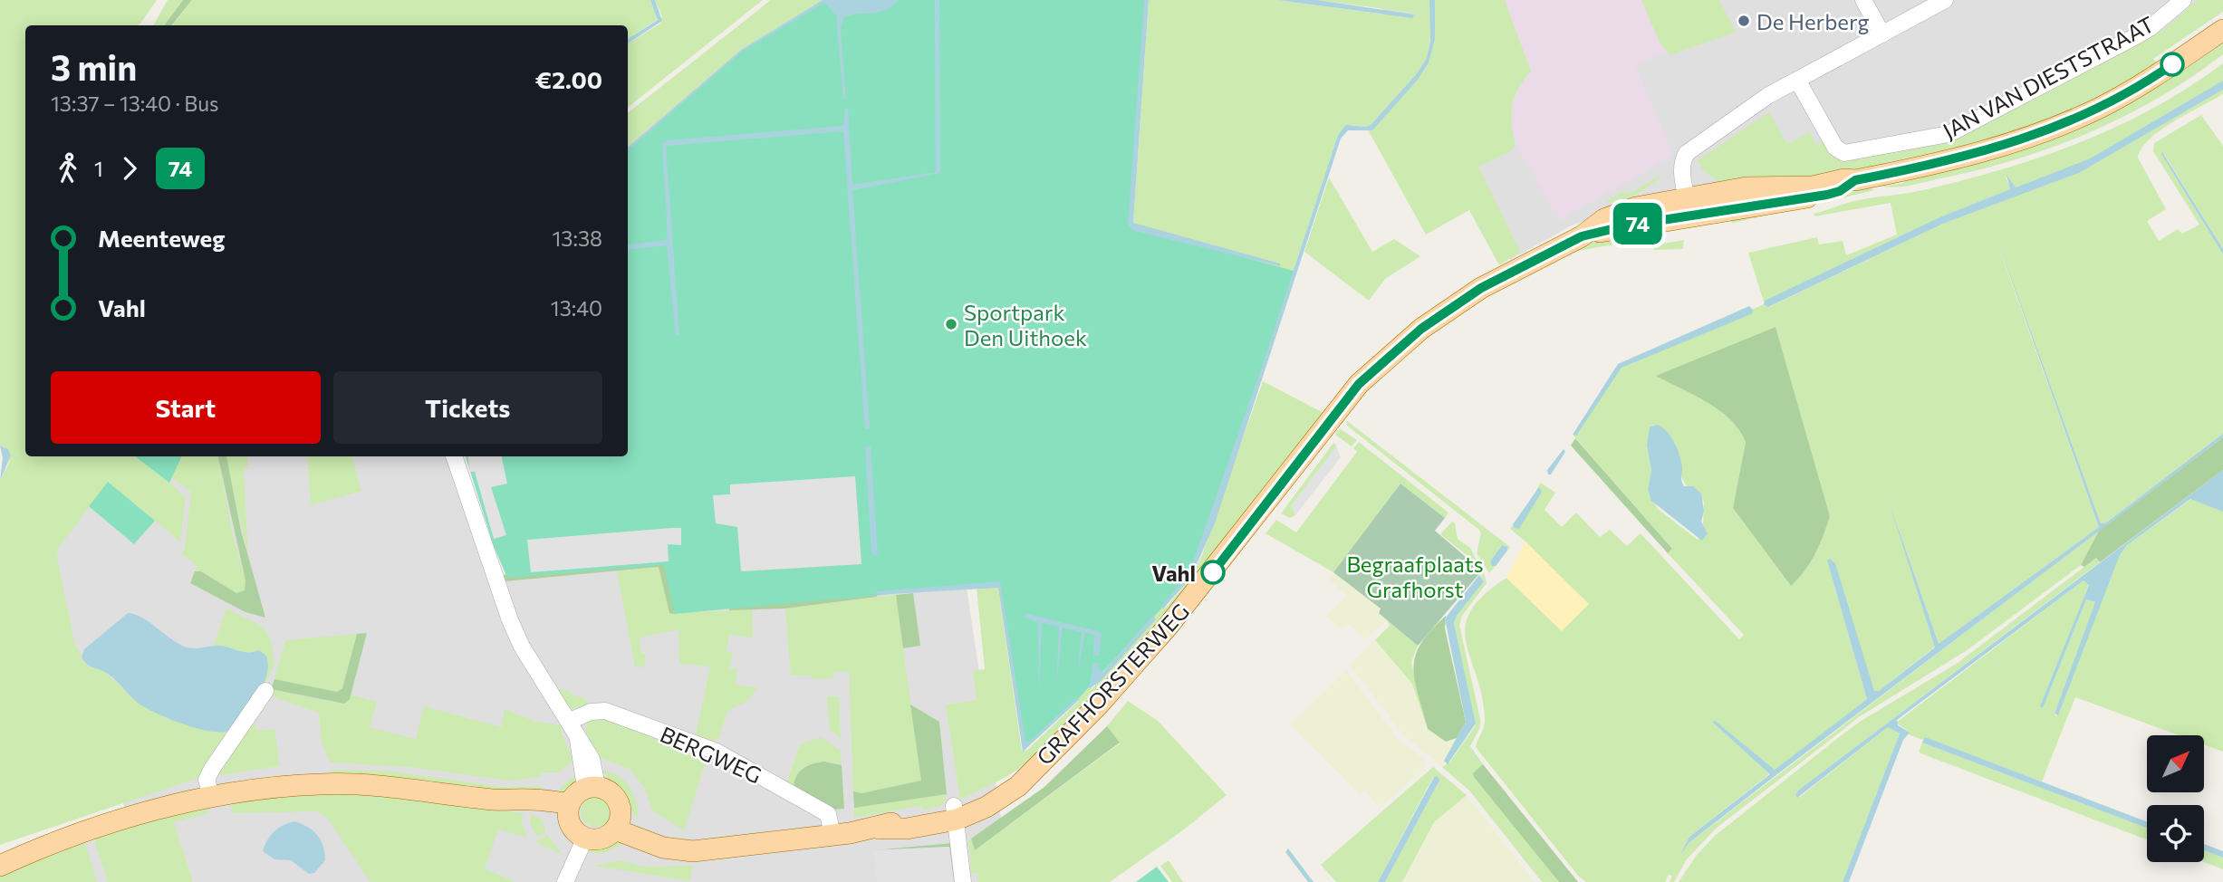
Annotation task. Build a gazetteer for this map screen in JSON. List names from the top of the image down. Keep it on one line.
{"streets":{"main road":["GRAFHORSTERWEG"],"street":["JAN VAN DIESTSTRAAT","BERGWEG"]},"crossings":[["GRAFHORSTERWEG","BERGWEG"]],"parks":["Begraafplaats Grafhorst"],"places":["De Herberg","Sportpark Den Uithoek","Vahl"],"lines":["bus line 74"],"north":"top right","page":{"on_map":"74","heading":["3 min","13:37 – 13:40 · Bus","€2.00"],"legs":["1","74"],"list":[{"name":"Meenteweg","value":"13:38"},{"name":"Vahl","value":"13:40"}],"buttons":["Start","Tickets"]}}
